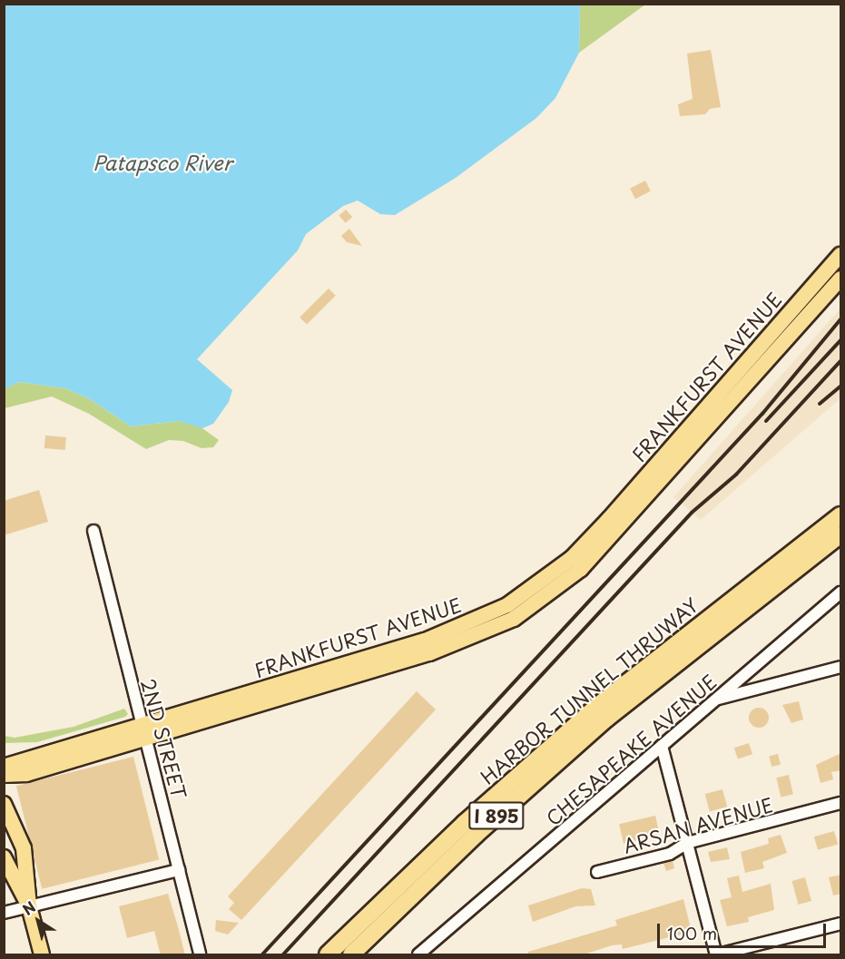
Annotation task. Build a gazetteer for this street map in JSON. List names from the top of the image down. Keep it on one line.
{"streets":{"highway":["HARBOR TUNNEL THRUWAY","I 895"],"main road":["FRANKFURST AVENUE"],"street":["2ND STREET","CHESAPEAKE AVENUE","ARSAN AVENUE"]},"crossings":[["FRANKFURST AVENUE","2ND STREET"]],"water":["Patapsco River"],"scale_bar":"100 m","north":"top left"}
